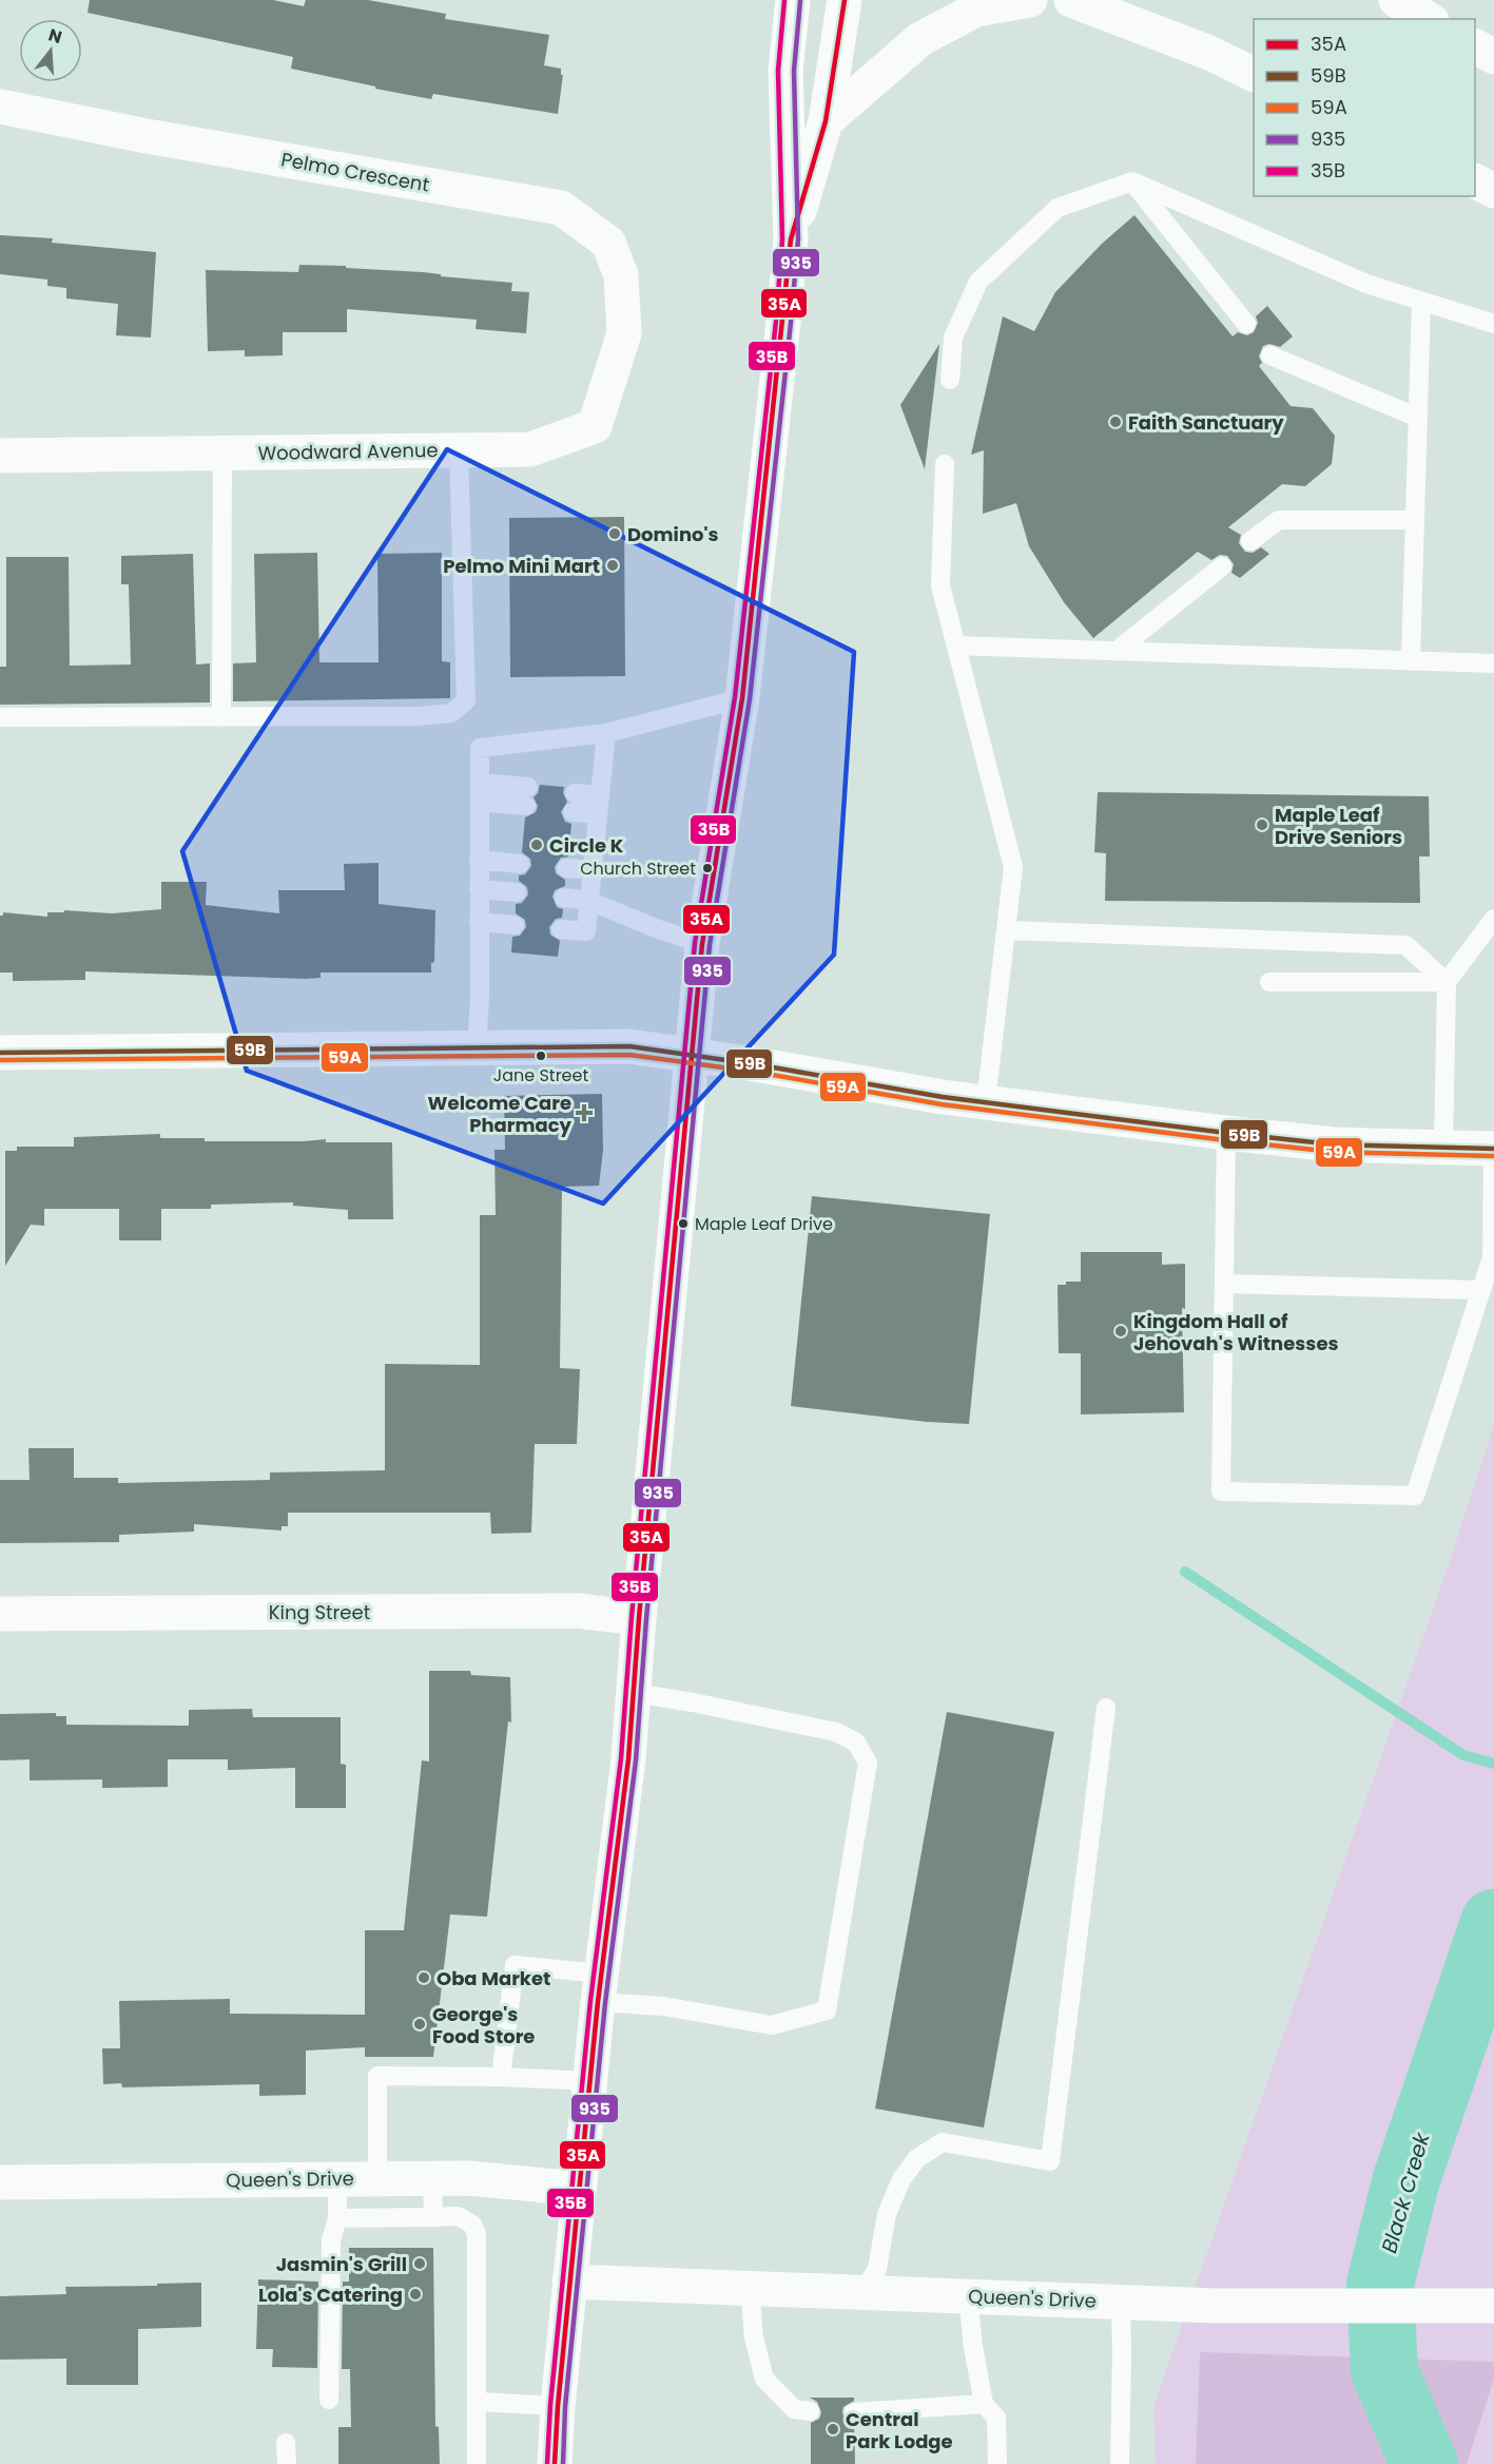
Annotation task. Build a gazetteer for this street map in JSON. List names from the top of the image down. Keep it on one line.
{"streets":{"main road":["Pelmo Crescent","Woodward Avenue","King Street","Queen's Drive"]},"crossings":[["Pelmo Crescent","Woodward Avenue"]],"water":["Black Creek"],"places":{"other":["Faith Sanctuary","Domino's","Pelmo Mini Mart","Maple Leaf Drive Seniors","Circle K","Church Street","Jane Street","Maple Leaf Drive","Kingdom Hall of Jehovah's Witnesses","Oba Market","George's Food Store","Jasmin's Grill","Lola's Catering","Central Park Lodge"],"health":["Welcome Care Pharmacy"]},"lines":["transit line 35A","transit line 35B","transit line 935","transit line 59B","transit line 59A"],"legend":["35A","59B","59A","935","35B"],"north":"top"}
